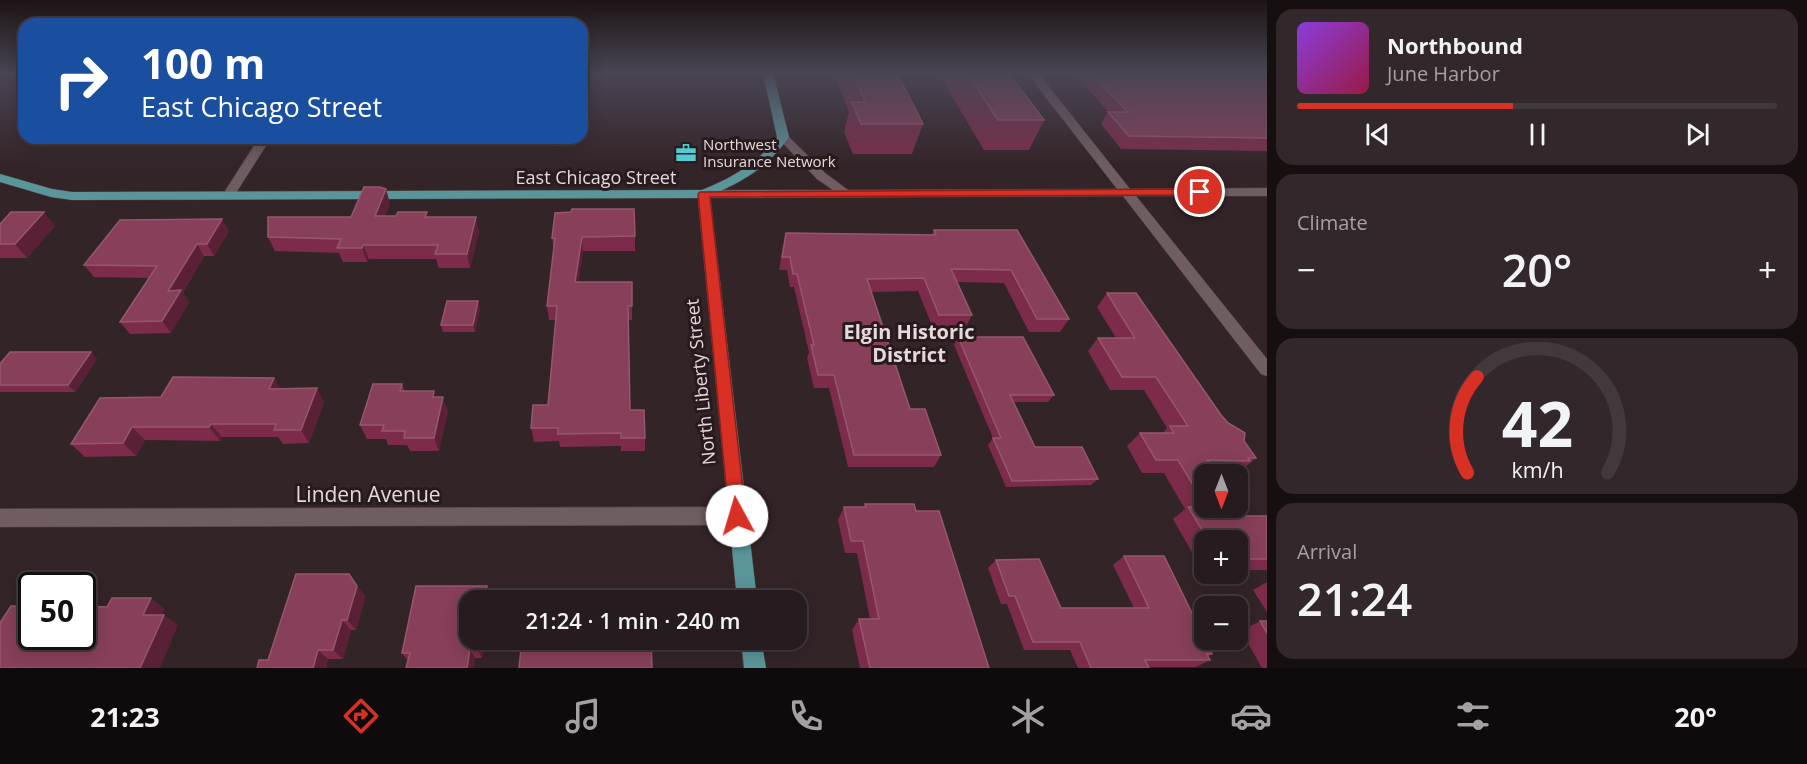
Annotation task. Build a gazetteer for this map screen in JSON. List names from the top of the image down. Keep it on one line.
{"streets":{"main road":["East Chicago Street","North Liberty Street"],"street":["Linden Avenue"]},"crossings":[["East Chicago Street","North Liberty Street"],["North Liberty Street","Linden Avenue"]],"districts":["Elgin Historic District"],"places":{"office":["Northwest Insurance Network"]},"north":"bottom","page":{"turn":["100 m","East Chicago Street"],"song":["Northbound","June Harbor"],"tile":["Climate",["Arrival","21:24"]],"heat":["−","20°","+"],"map_buttons":["+","−"],"limit":"50","trip":"21:24 · 1 min · 240 m","tabs":["21:23","20°"],"gauge":["42","km/h"]}}
